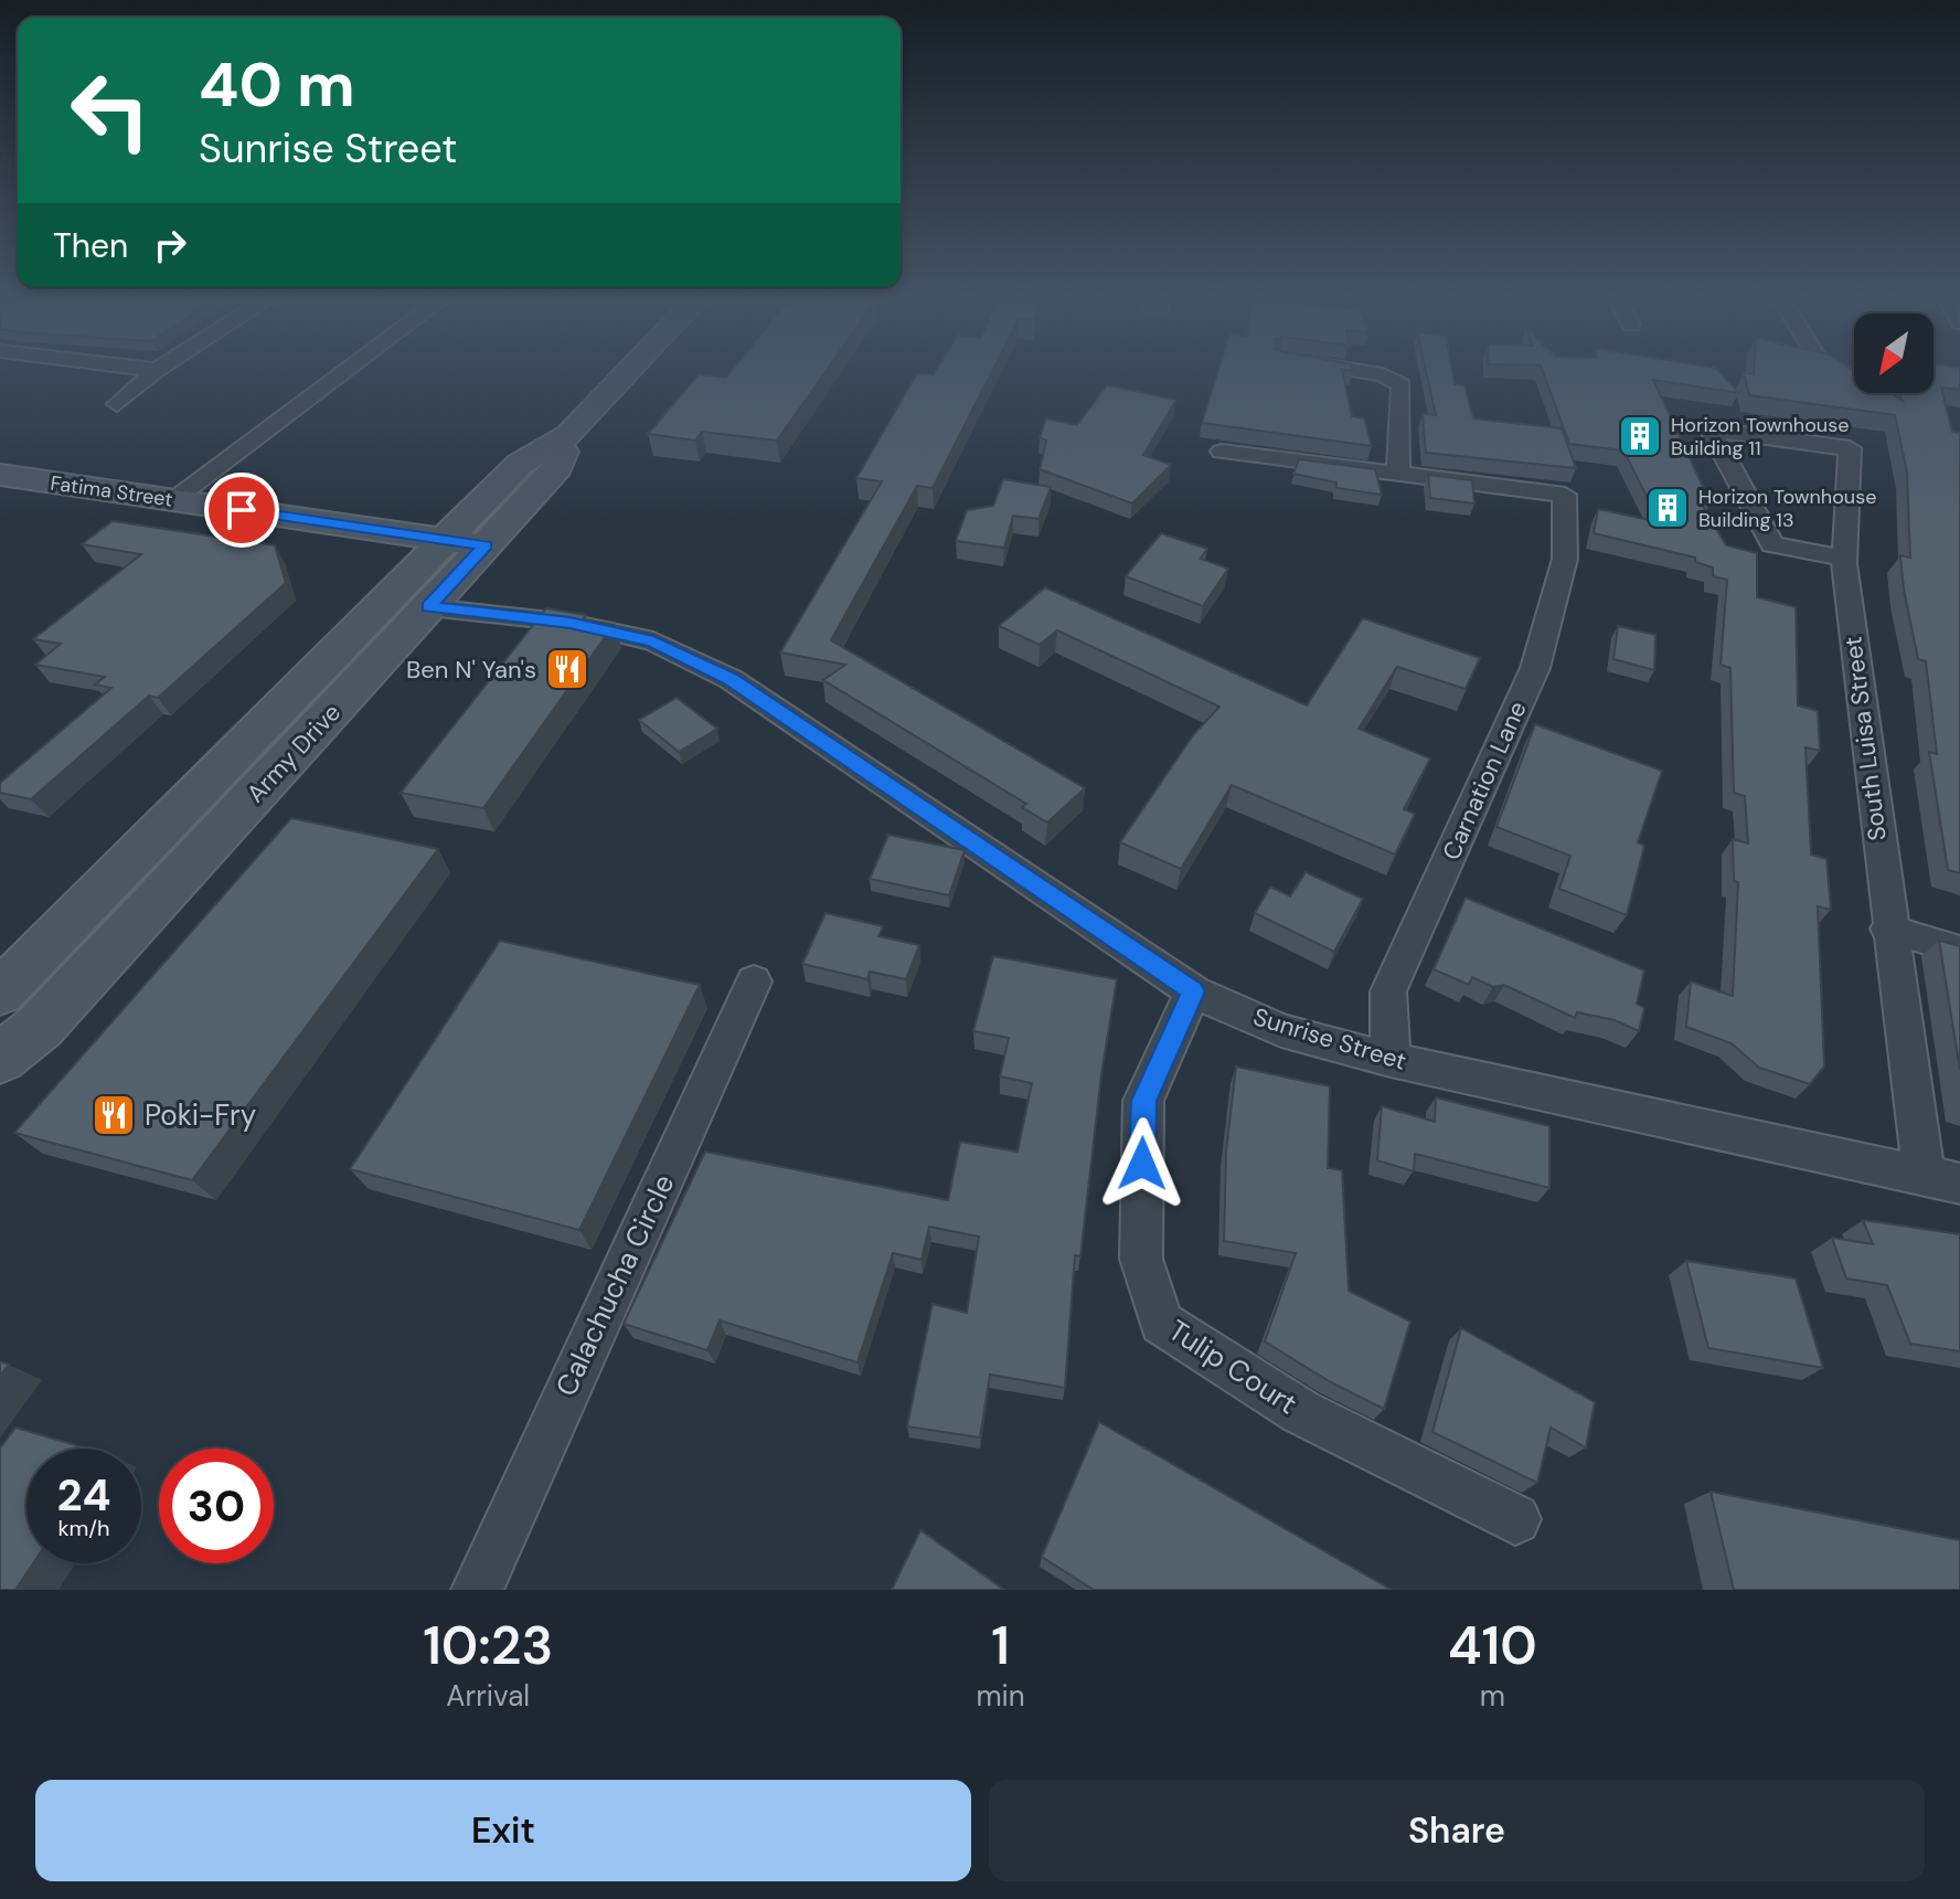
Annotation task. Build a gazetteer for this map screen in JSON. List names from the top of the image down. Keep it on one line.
{"streets":{"main road":["Fatima Street","Army Drive"],"street":["South Luisa Street","Carnation Lane","Sunrise Street","Calachucha Circle","Tulip Court"]},"crossings":[["Fatima Street","Army Drive"],["South Luisa Street","Sunrise Street"],["Army Drive","Sunrise Street"],["Carnation Lane","Sunrise Street"],["Sunrise Street","Tulip Court"]],"places":{"building":["Horizon Townhouse Building 11","Horizon Townhouse Building 13"],"restaurant":["Ben N' Yan's","Poki-Fry"]},"north":"bottom left","page":{"turn":["40 m","Sunrise Street"],"then":"Then","speed":"24 km/h","limit":"30","eta":["10:23","Arrival","1","min","410","m"],"buttons":["Exit","Share"]}}
